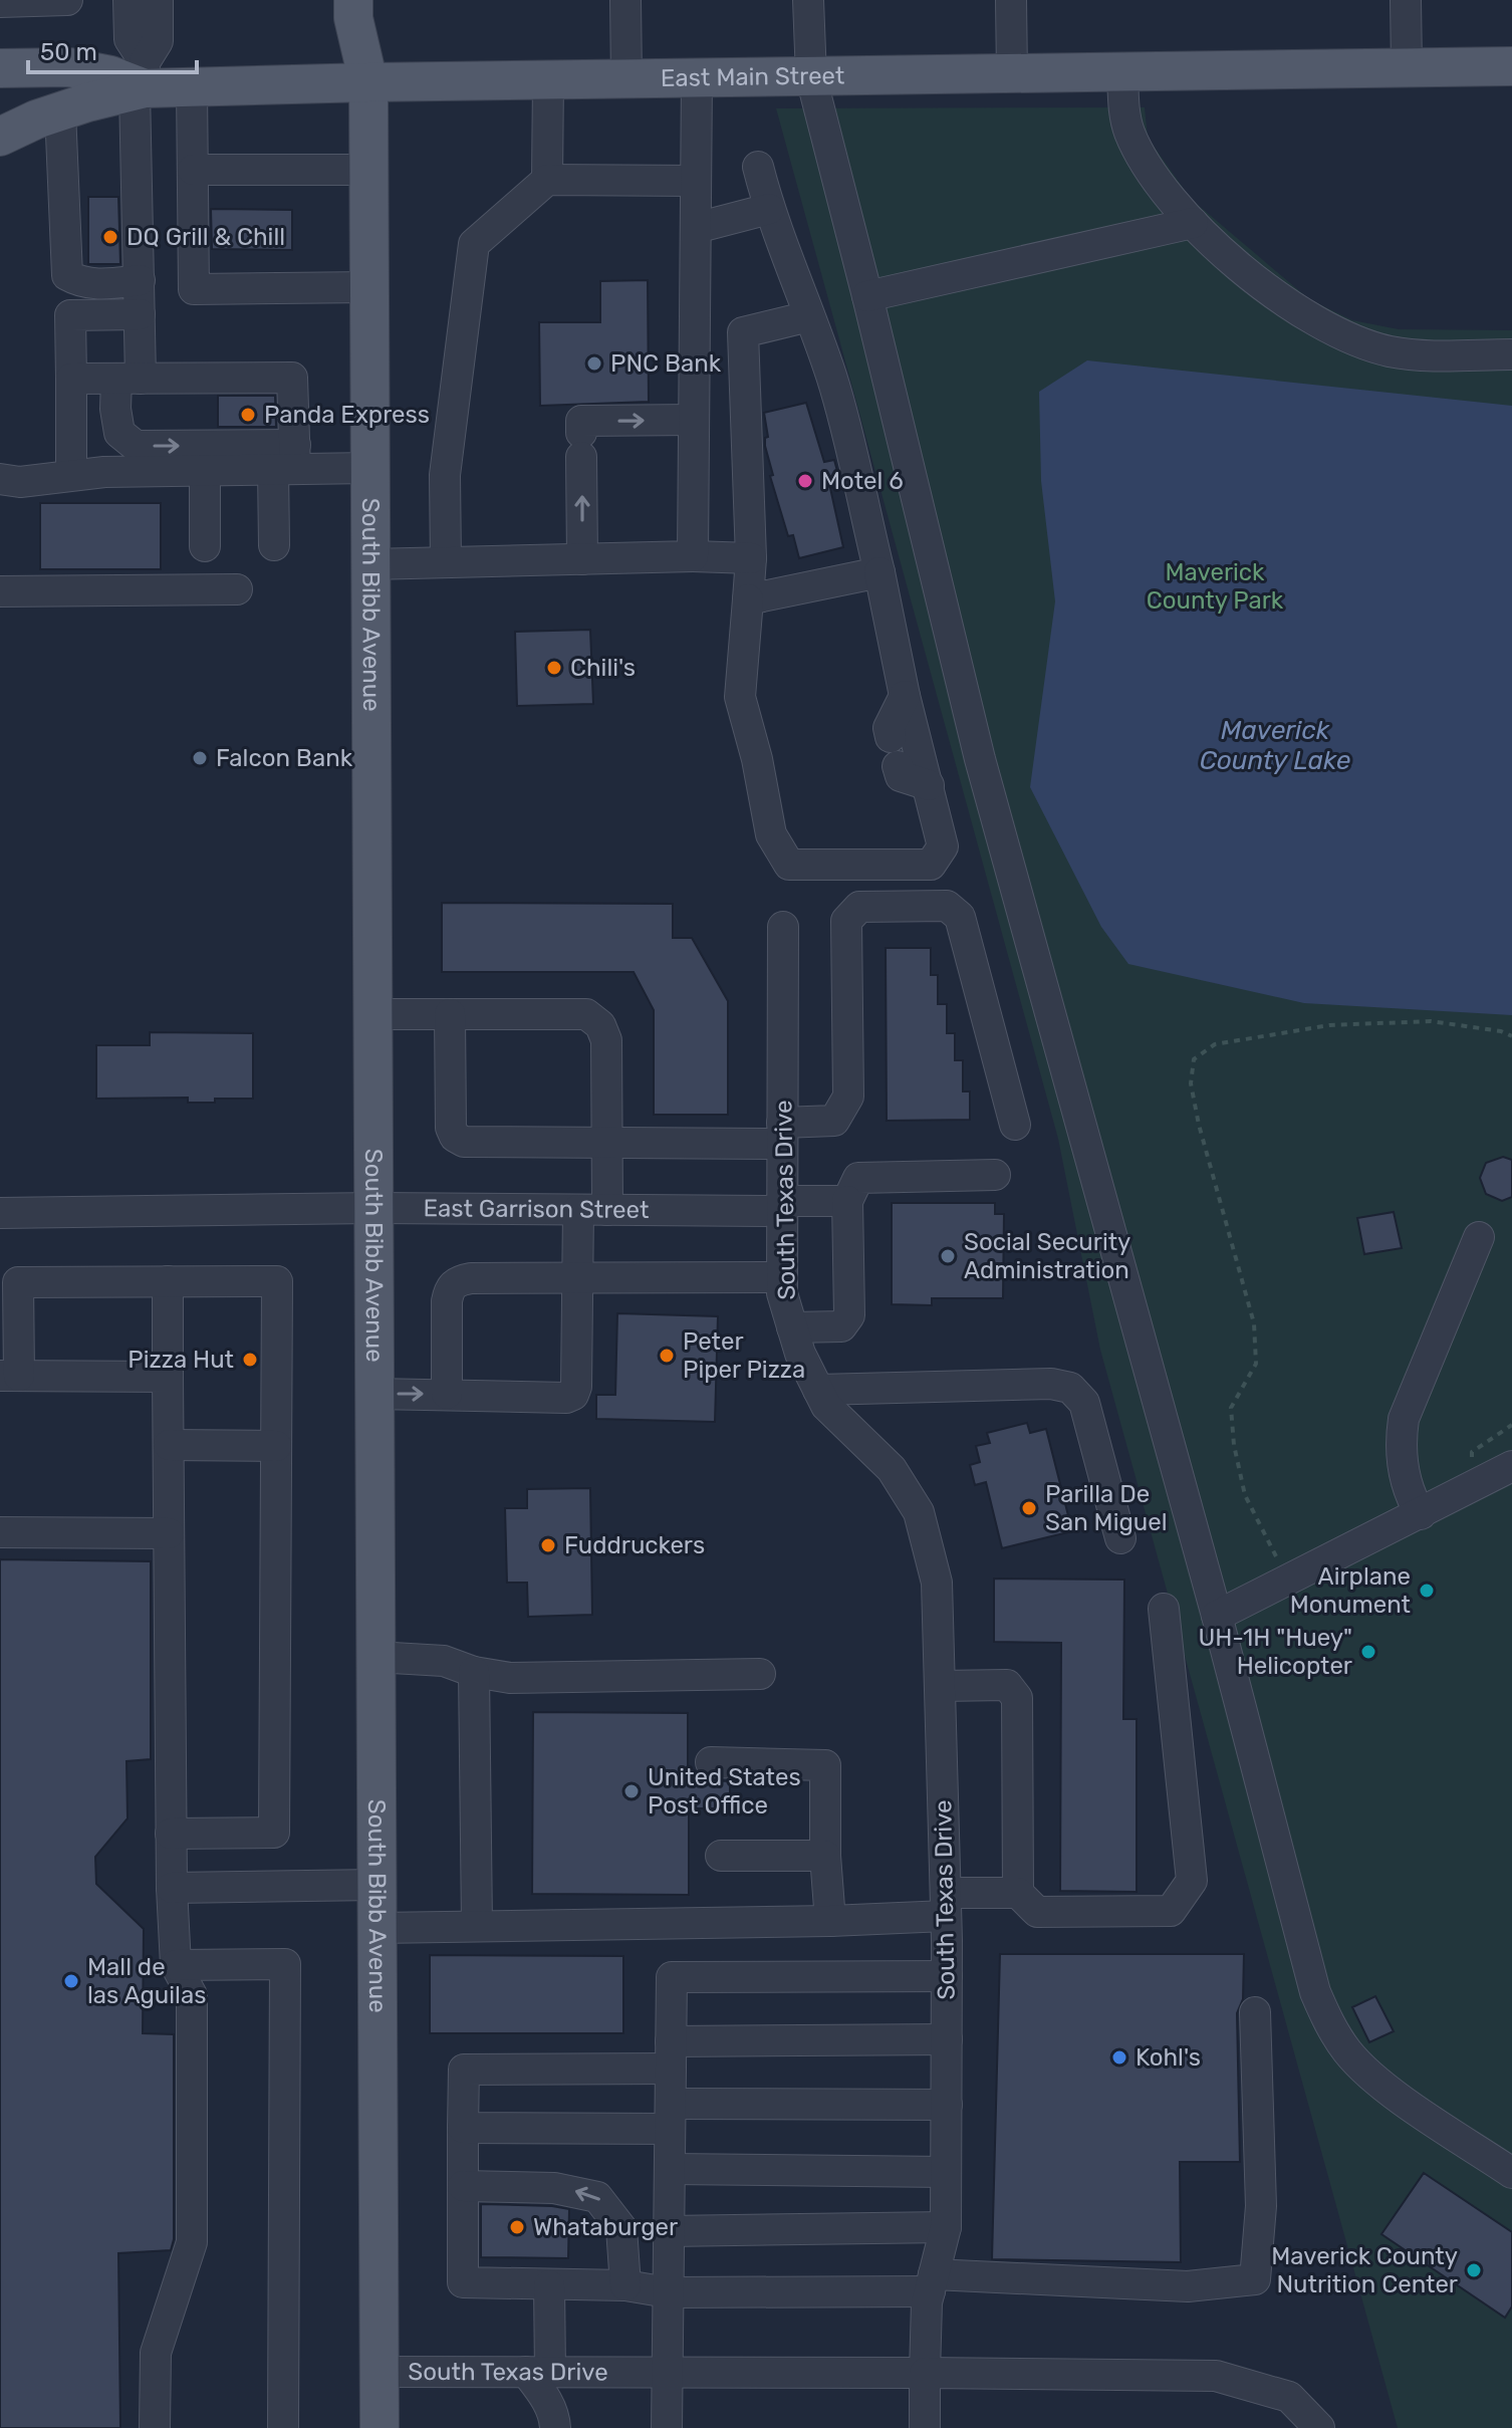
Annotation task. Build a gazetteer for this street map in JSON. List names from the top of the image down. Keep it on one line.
{"streets":{"main road":["East Main Street","South Bibb Avenue"],"street":["South Texas Drive","East Garrison Street"]},"crossings":[["East Main Street","South Bibb Avenue"],["South Bibb Avenue","South Texas Drive"],["South Bibb Avenue","East Garrison Street"],["South Texas Drive","East Garrison Street"]],"water":["Maverick County Lake"],"parks":["Maverick County Park"],"places":["DQ Grill & Chill","PNC Bank","Panda Express","Motel 6","Chili's","Falcon Bank","Social Security Administration","Peter Piper Pizza","Pizza Hut","Parilla De San Miguel","Fuddruckers","Airplane Monument","UH-1H \"Huey\" Helicopter","United States Post Office","Mall de las Aguilas","Kohl's","Whataburger","Maverick County Nutrition Center"],"scale_bar":"50 m"}
